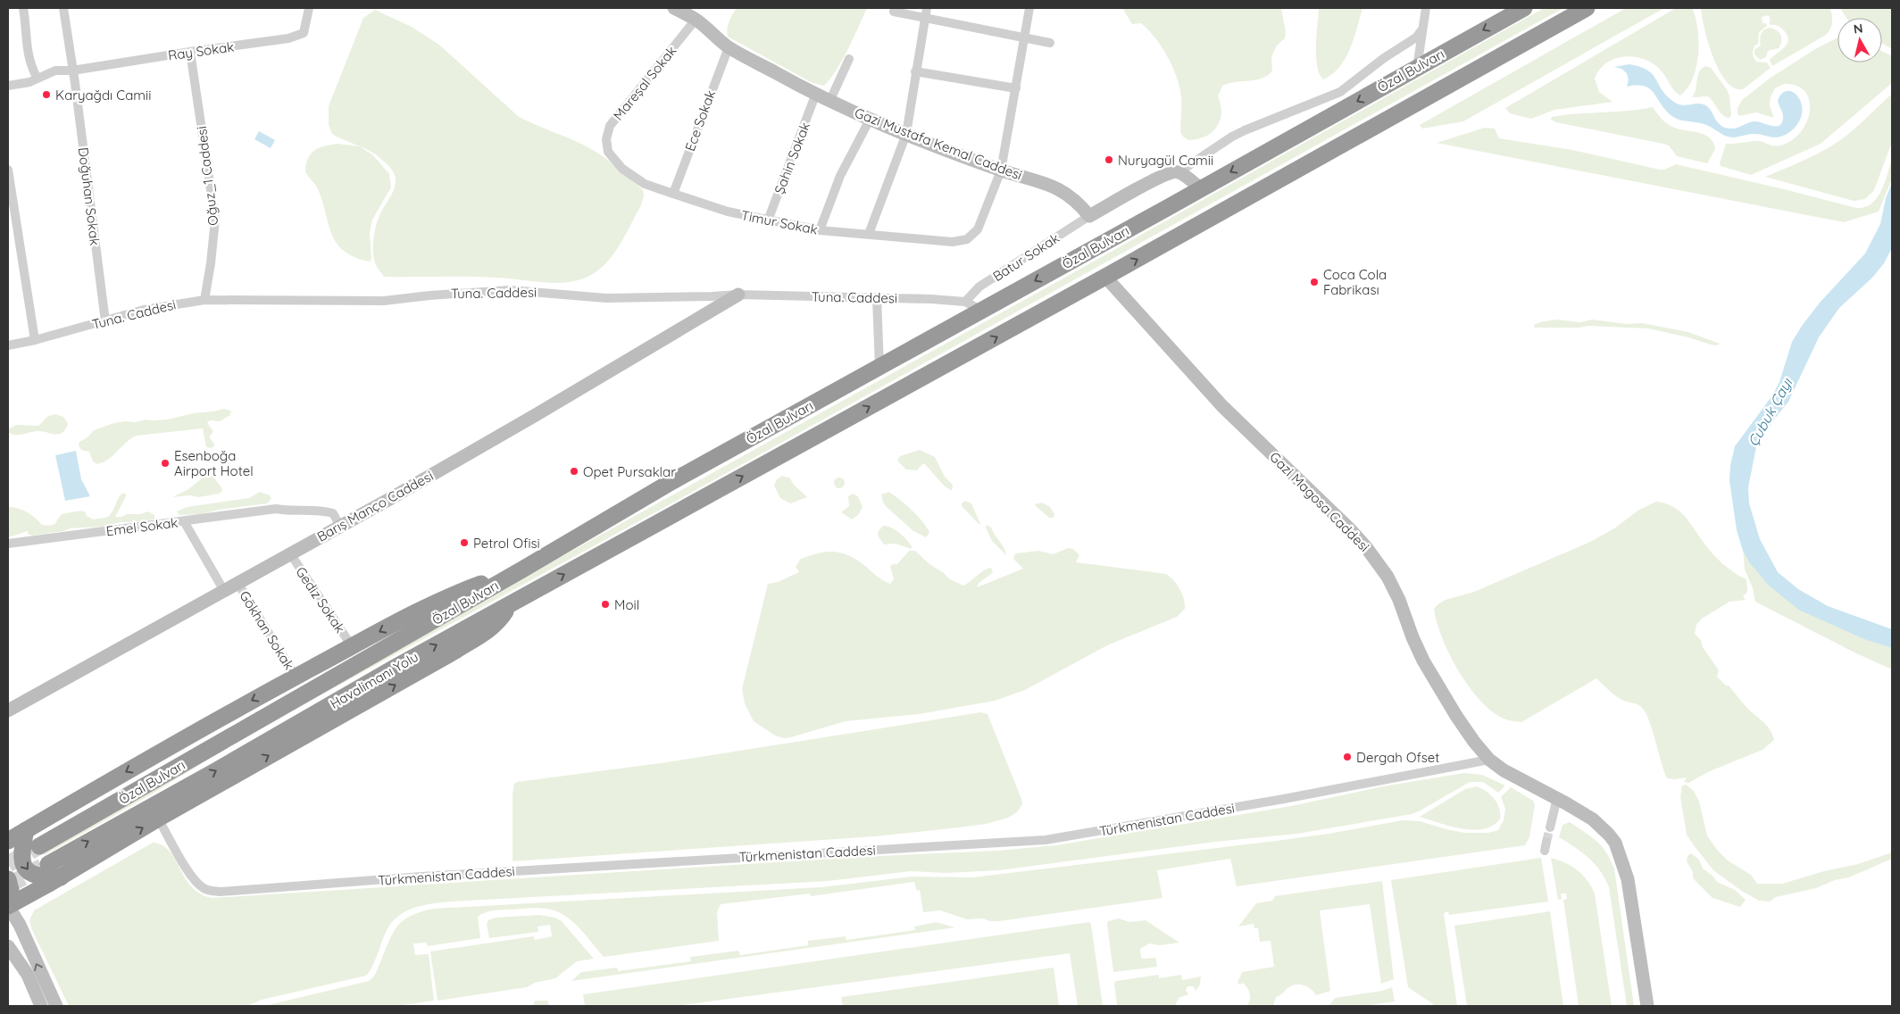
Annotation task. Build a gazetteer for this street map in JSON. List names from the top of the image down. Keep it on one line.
{"streets":{"highway":["Özal Bulvarı","Havalimanı Yolu"],"street":["Ray Sokak","Mareşal Sokak","Ece Sokak","Gazi Mustafa Kemal Caddesi","Şahin Sokak","Oğuz_1 Caddesi","Doğuhan Sokak","Timur Sokak","Batur Sokak","Tuna. Caddesi","Gazi Magosa Caddesi","Barış Manço Caddesi","Emel Sokak","Gediz Sokak","Gökhan Sokak","Türkmenistan Caddesi"]},"crossings":[["Ray Sokak","Oğuz_1 Caddesi"],["Ray Sokak","Doğuhan Sokak"],["Özal Bulvarı","Tuna. Caddesi"],["Mareşal Sokak","Gazi Mustafa Kemal Caddesi"],["Mareşal Sokak","Timur Sokak"],["Ece Sokak","Gazi Mustafa Kemal Caddesi"],["Ece Sokak","Timur Sokak"],["Gazi Mustafa Kemal Caddesi","Şahin Sokak"],["Gazi Mustafa Kemal Caddesi","Timur Sokak"],["Gazi Mustafa Kemal Caddesi","Batur Sokak"],["Şahin Sokak","Timur Sokak"],["Oğuz_1 Caddesi","Tuna. Caddesi"],["Doğuhan Sokak","Tuna. Caddesi"],["Batur Sokak","Tuna. Caddesi"],["Tuna. Caddesi","Barış Manço Caddesi"],["Gazi Magosa Caddesi","Havalimanı Yolu"],["Gazi Magosa Caddesi","Türkmenistan Caddesi"],["Barış Manço Caddesi","Emel Sokak"],["Barış Manço Caddesi","Gediz Sokak"],["Barış Manço Caddesi","Gökhan Sokak"]],"water":["Çubuk Çayı"],"places":["Karyağdı Camii","Nuryagül Camii","Coca Cola Fabrikası","Esenboğa Airport Hotel","Opet Pursaklar","Petrol Ofisi","Moil","Dergah Ofset"],"north":"top"}
